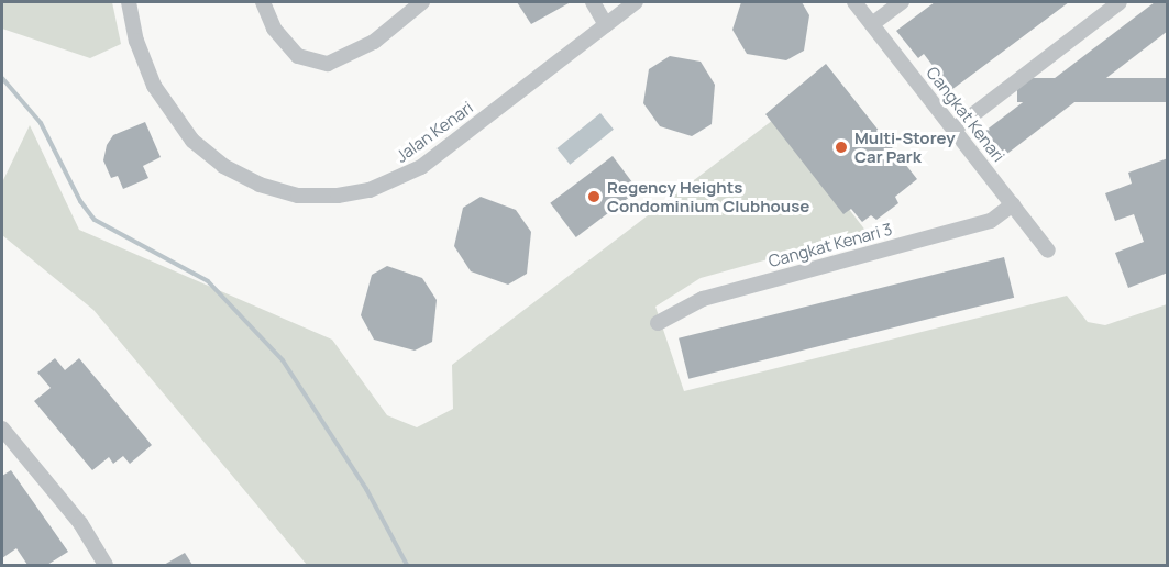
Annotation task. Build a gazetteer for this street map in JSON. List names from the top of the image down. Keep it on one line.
{"streets":{"street":["Cangkat Kenari","Jalan Kenari","Cangkat Kenari 3"]},"crossings":[["Cangkat Kenari","Cangkat Kenari 3"]],"places":["Multi-Storey Car Park","Regency Heights Condominium Clubhouse"]}
